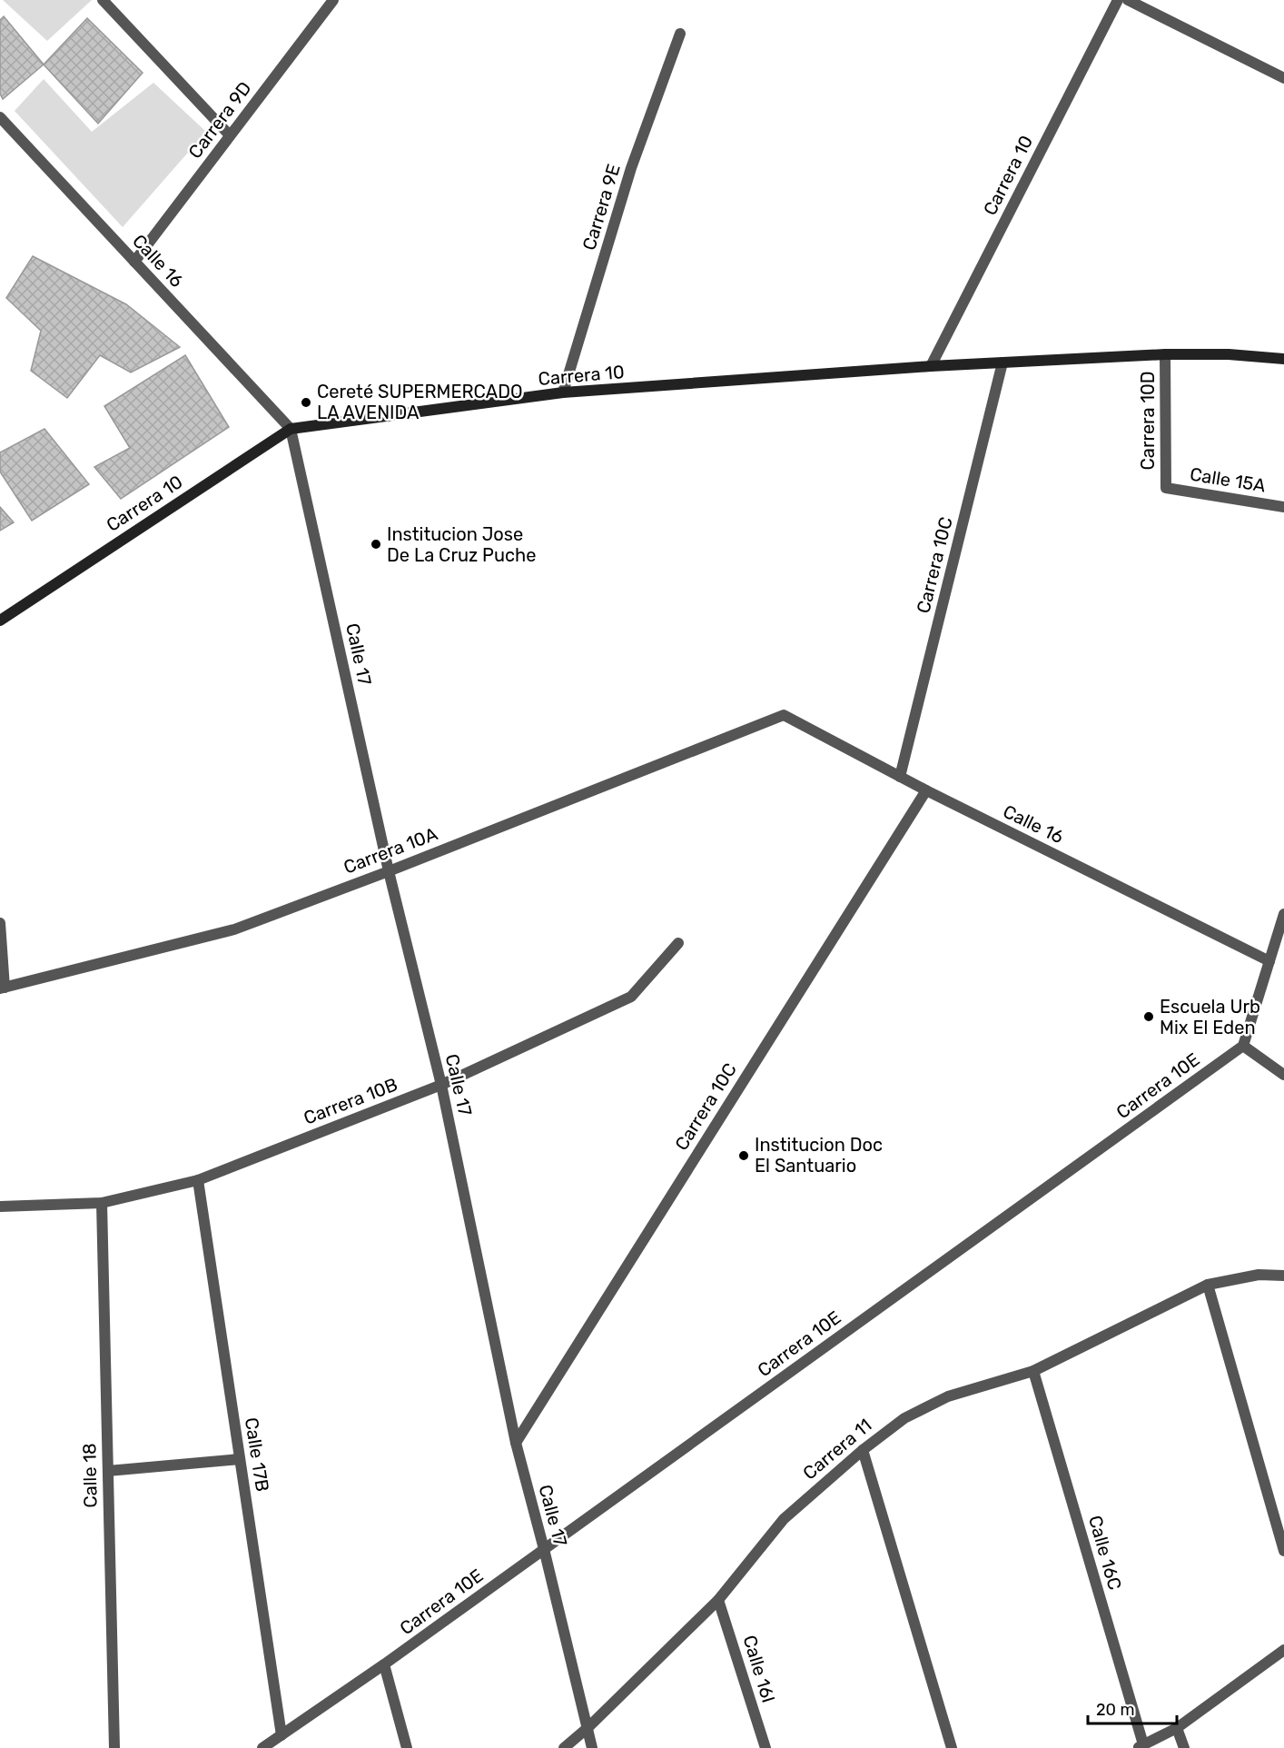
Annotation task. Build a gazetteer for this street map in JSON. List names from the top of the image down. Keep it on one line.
{"streets":{"street":["Carrera 9D","Carrera 10","Carrera 9E","Calle 16","Carrera 10D","Calle 15A","Carrera 10C","Calle 17","Carrera 10A","Carrera 10E","Carrera 10B","Carrera 11","Calle 17B","Calle 18","Calle 16C","Calle 16I"]},"crossings":[["Carrera 9D","Calle 16"],["Carrera 10","Carrera 9E"],["Carrera 10","Calle 16"],["Carrera 10","Carrera 10D"],["Carrera 10","Carrera 10C"],["Carrera 10","Calle 17"],["Calle 16","Carrera 10C"],["Calle 16","Calle 17"],["Calle 16","Carrera 10A"],["Carrera 10D","Calle 15A"],["Carrera 10C","Calle 17"],["Calle 17","Carrera 10A"],["Calle 17","Carrera 10E"],["Calle 17","Carrera 10B"],["Calle 17","Carrera 11"],["Carrera 10E","Calle 17B"],["Carrera 10B","Calle 17B"],["Carrera 10B","Calle 18"],["Carrera 11","Calle 16C"],["Carrera 11","Calle 16I"]],"places":["Cereté SUPERMERCADO LA AVENIDA","Institucion Jose De La Cruz Puche","Escuela Urb Mix El Eden","Institucion Doc El Santuario"],"scale_bar":"20 m"}
